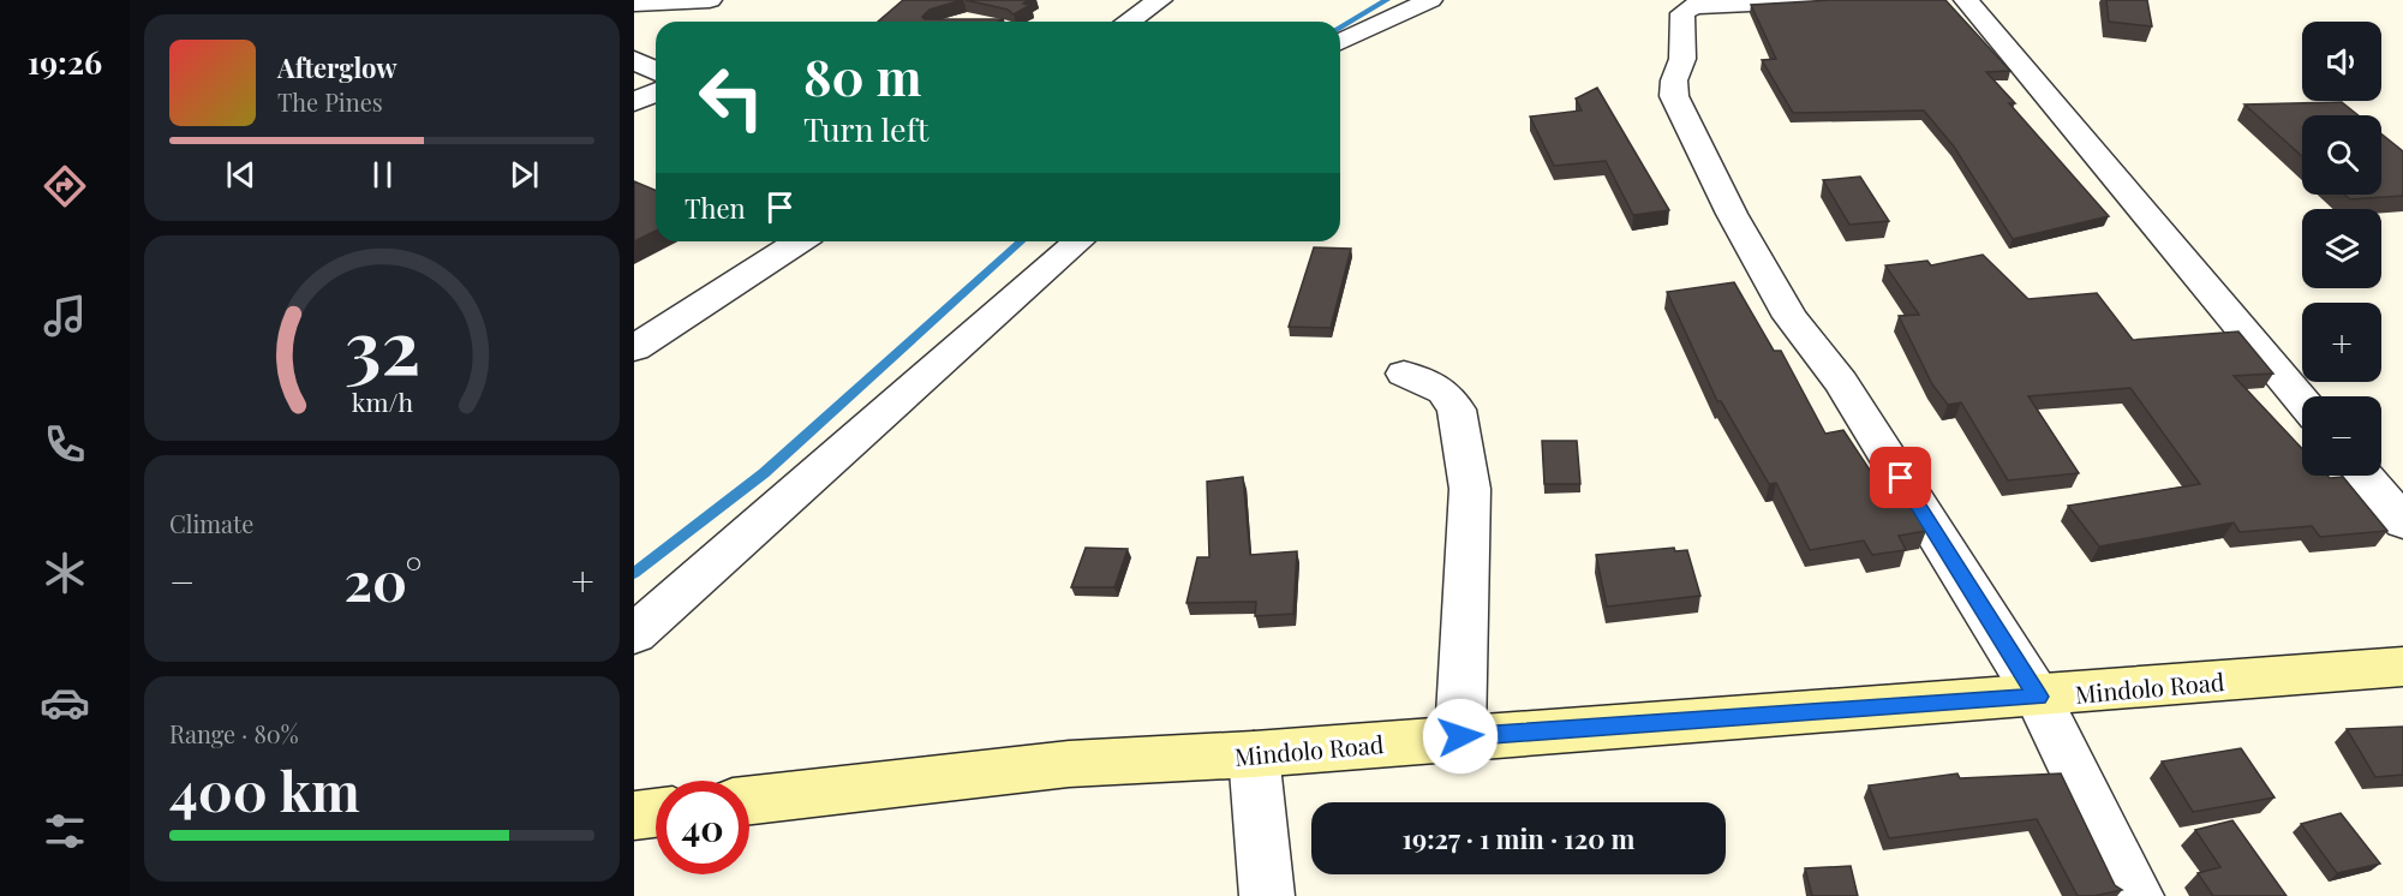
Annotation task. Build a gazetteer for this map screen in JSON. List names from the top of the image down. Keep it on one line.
{"streets":{"street":["Mindolo Road"]},"page":{"tabs":"19:26","map_buttons":["+","−"],"turn":["80 m","Turn left"],"song":["Afterglow","The Pines"],"then":"Then","tile":["Climate",["Range · 80%","400 km"]],"heat":["−","20°","+"],"limit":"40","trip":"19:27 · 1 min · 120 m","gauge":["32","km/h"]}}
